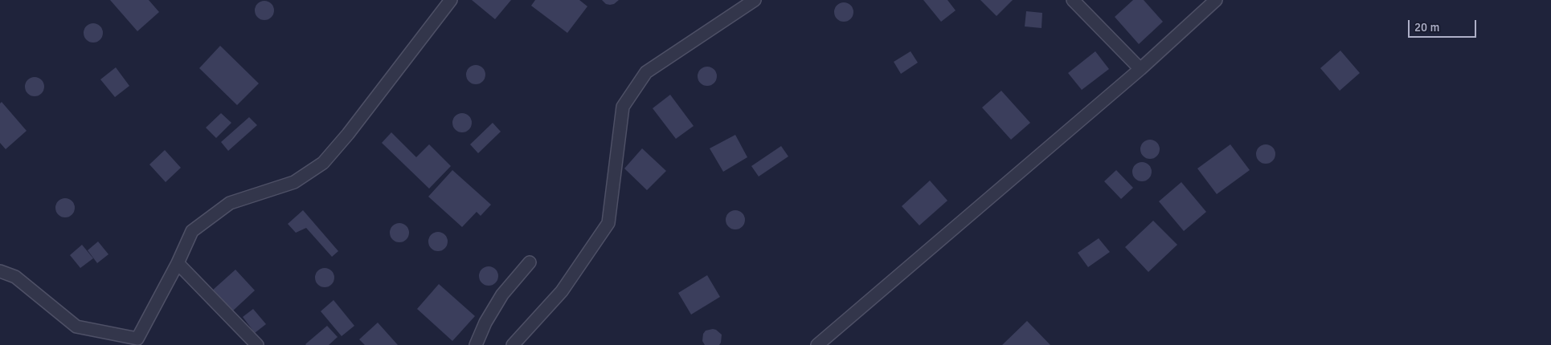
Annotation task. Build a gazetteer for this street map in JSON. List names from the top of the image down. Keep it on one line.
{"scale_bar":"20 m"}
